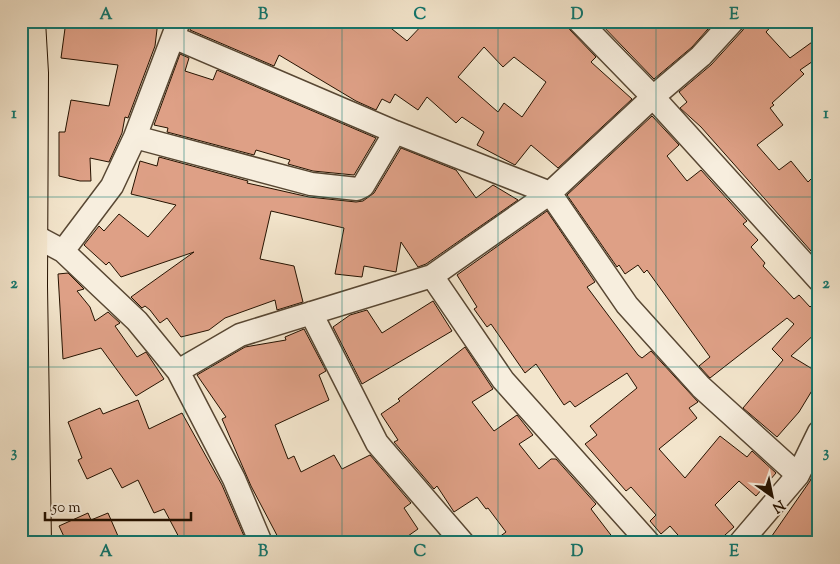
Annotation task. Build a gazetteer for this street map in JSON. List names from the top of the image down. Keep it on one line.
{"scale_bar":"50 m","north":"bottom right","grid":{"columns":["A","B","C","D","E"],"rows":["1","2","3"]}}
